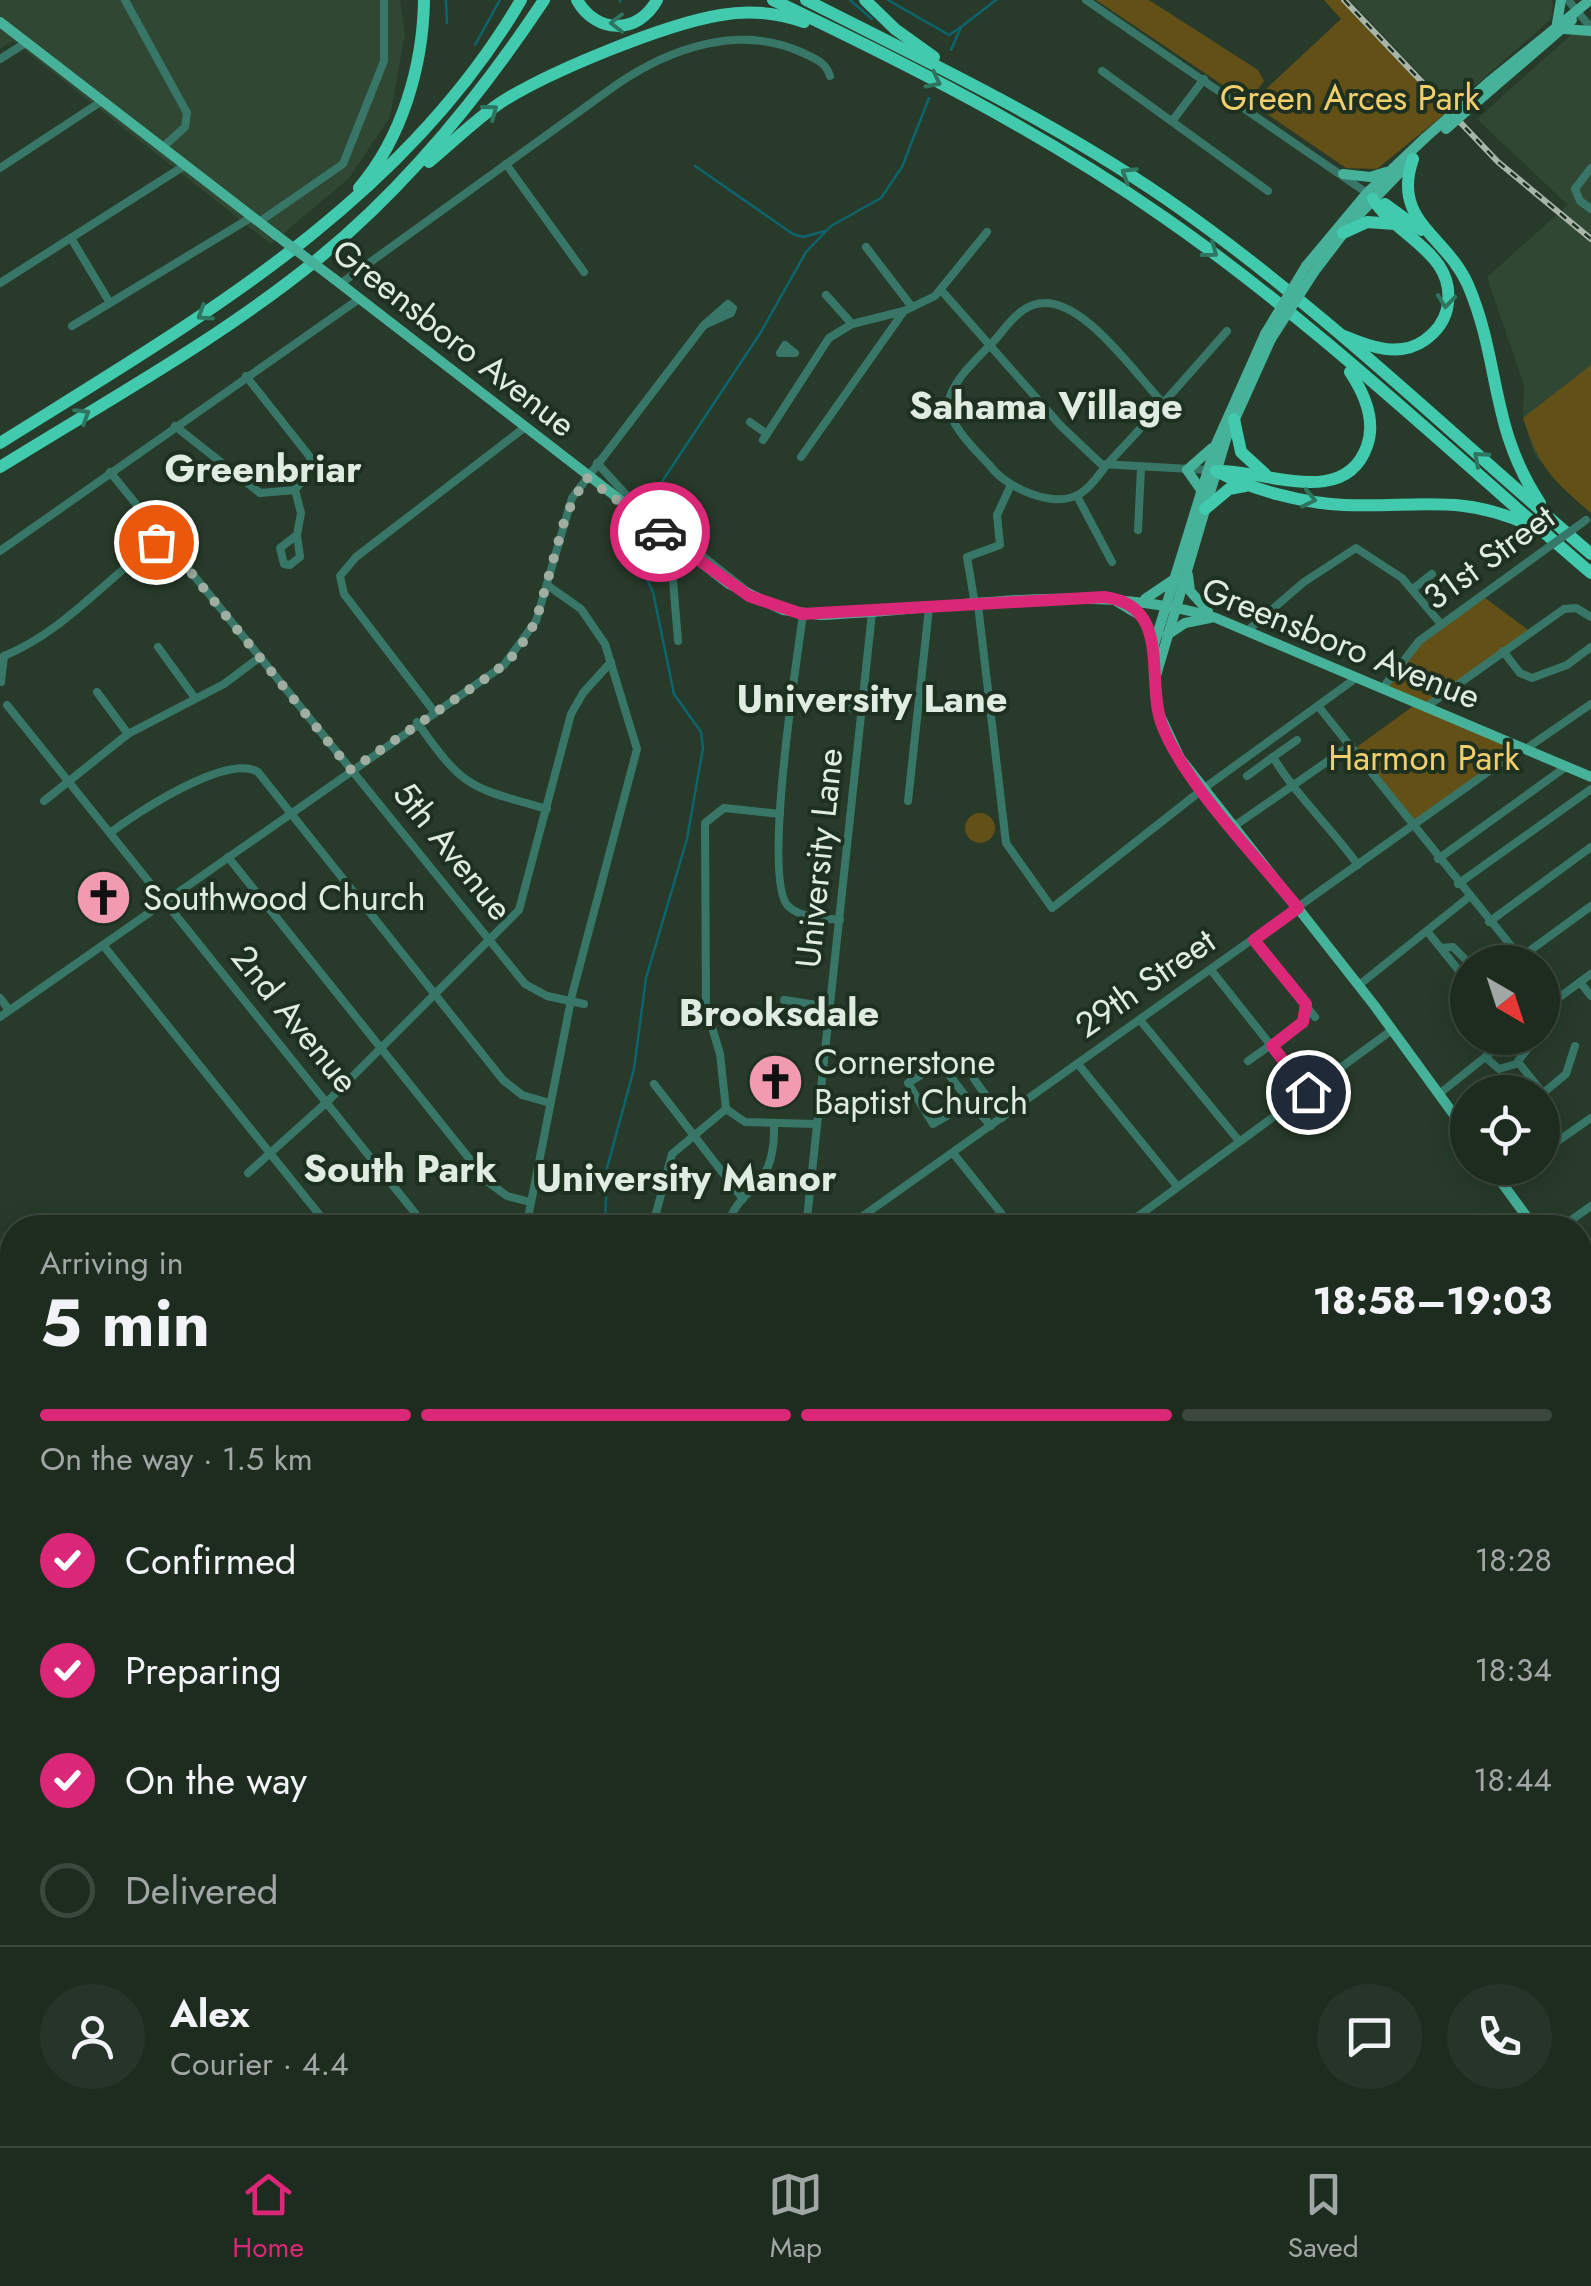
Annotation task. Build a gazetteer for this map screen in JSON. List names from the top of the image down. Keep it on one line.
{"streets":{"main road":["Greensboro Avenue"],"street":["31st Street","5th Avenue","University Lane","29th Street","2nd Avenue"]},"crossings":[["Greensboro Avenue","31st Street"],["Greensboro Avenue","University Lane"],["Greensboro Avenue","29th Street"]],"districts":["Sahama Village","Greenbriar","University Lane","Brooksdale","South Park","University Manor"],"parks":["Green Arces Park","Harmon Park"],"places":{"church":["Southwood Church","Cornerstone Baptist Church"]},"north":"bottom right","page":{"heading":["5 min","Arriving in","18:58–19:03"],"panel":["Alex","Courier · 4.4"],"bar":"On the way · 1.5 km","list":[["Confirmed","18:28"],["Preparing","18:34"],["On the way","18:44"],"Delivered"],"tabs":["Home","Map","Saved"]}}
